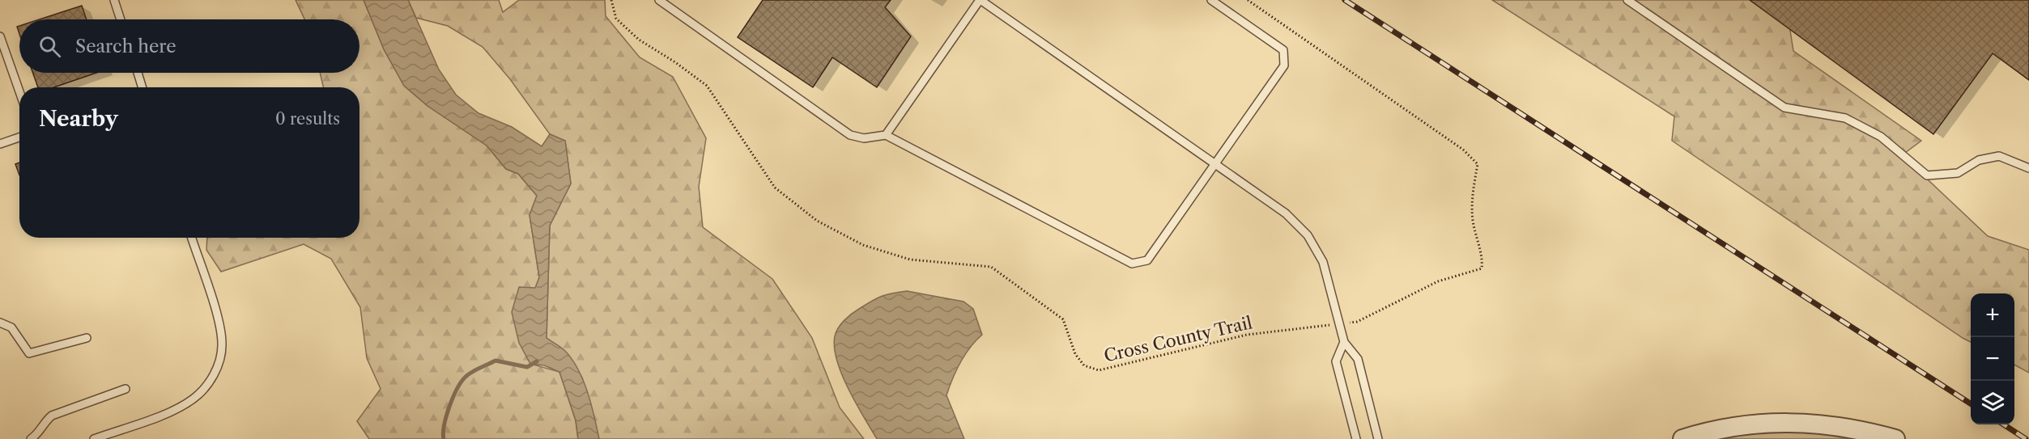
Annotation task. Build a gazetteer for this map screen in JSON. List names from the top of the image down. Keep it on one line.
{"streets":{"path":["Cross County Trail"]},"page":{"search":"Search here","heading":["Nearby","0 results"],"map_buttons":["+","−"]}}
